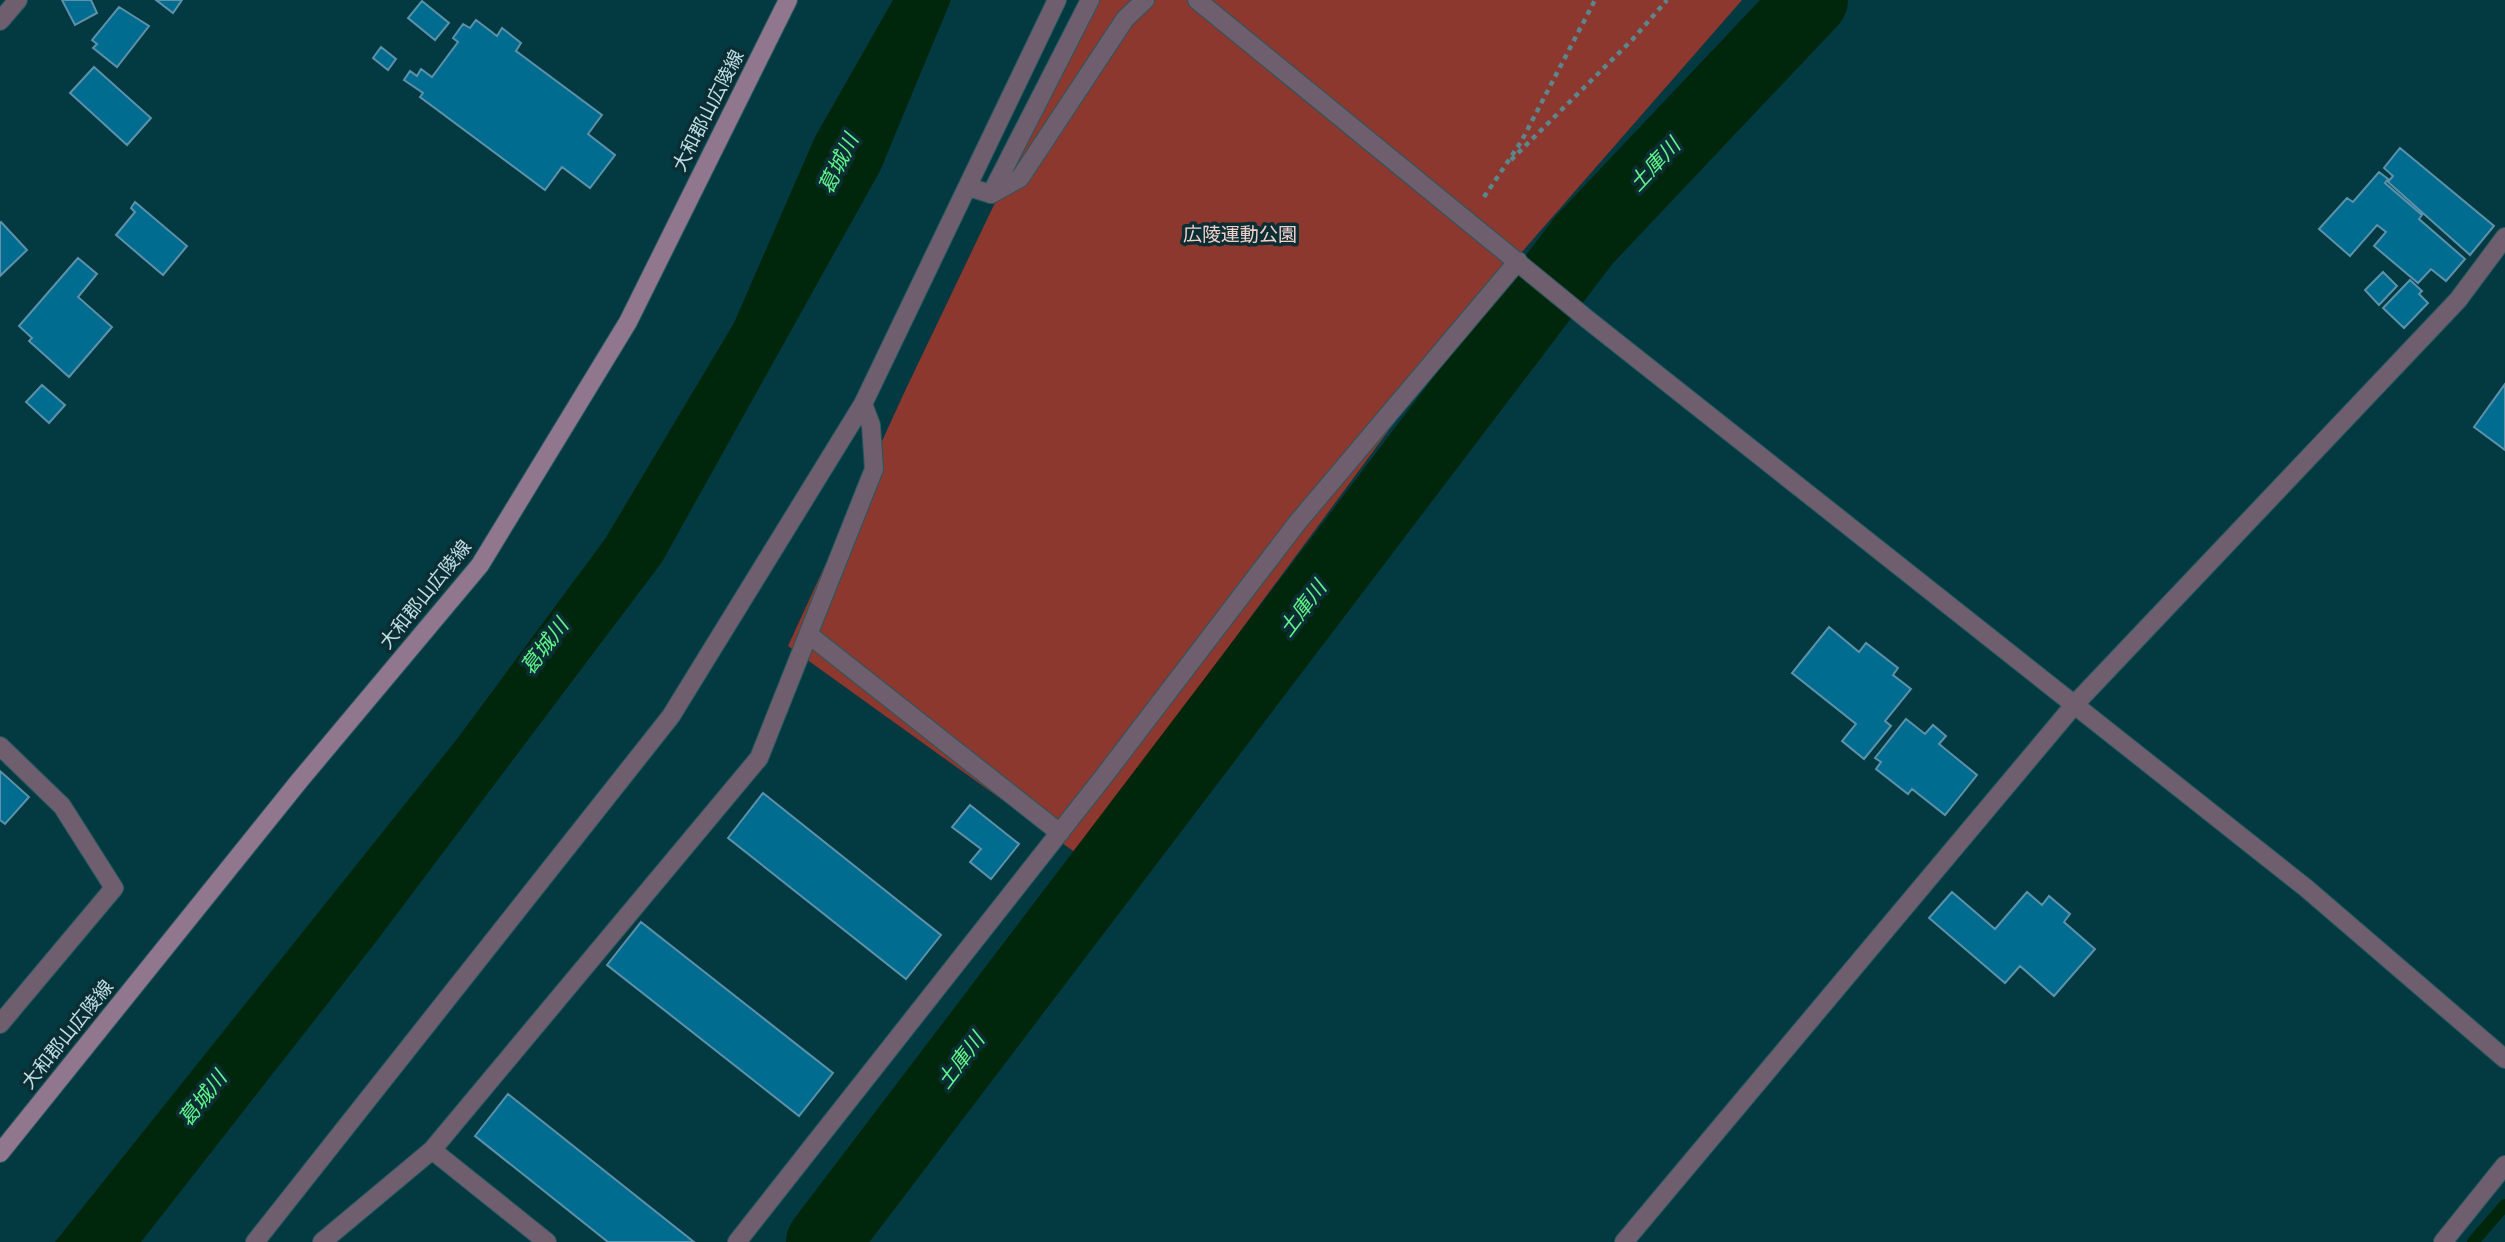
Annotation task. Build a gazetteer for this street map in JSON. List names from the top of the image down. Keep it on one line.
{"streets":{"main road":["大和郡山広陵線"]},"water":["葛城川","土庫川"],"parks":["広陵運動公園"]}
